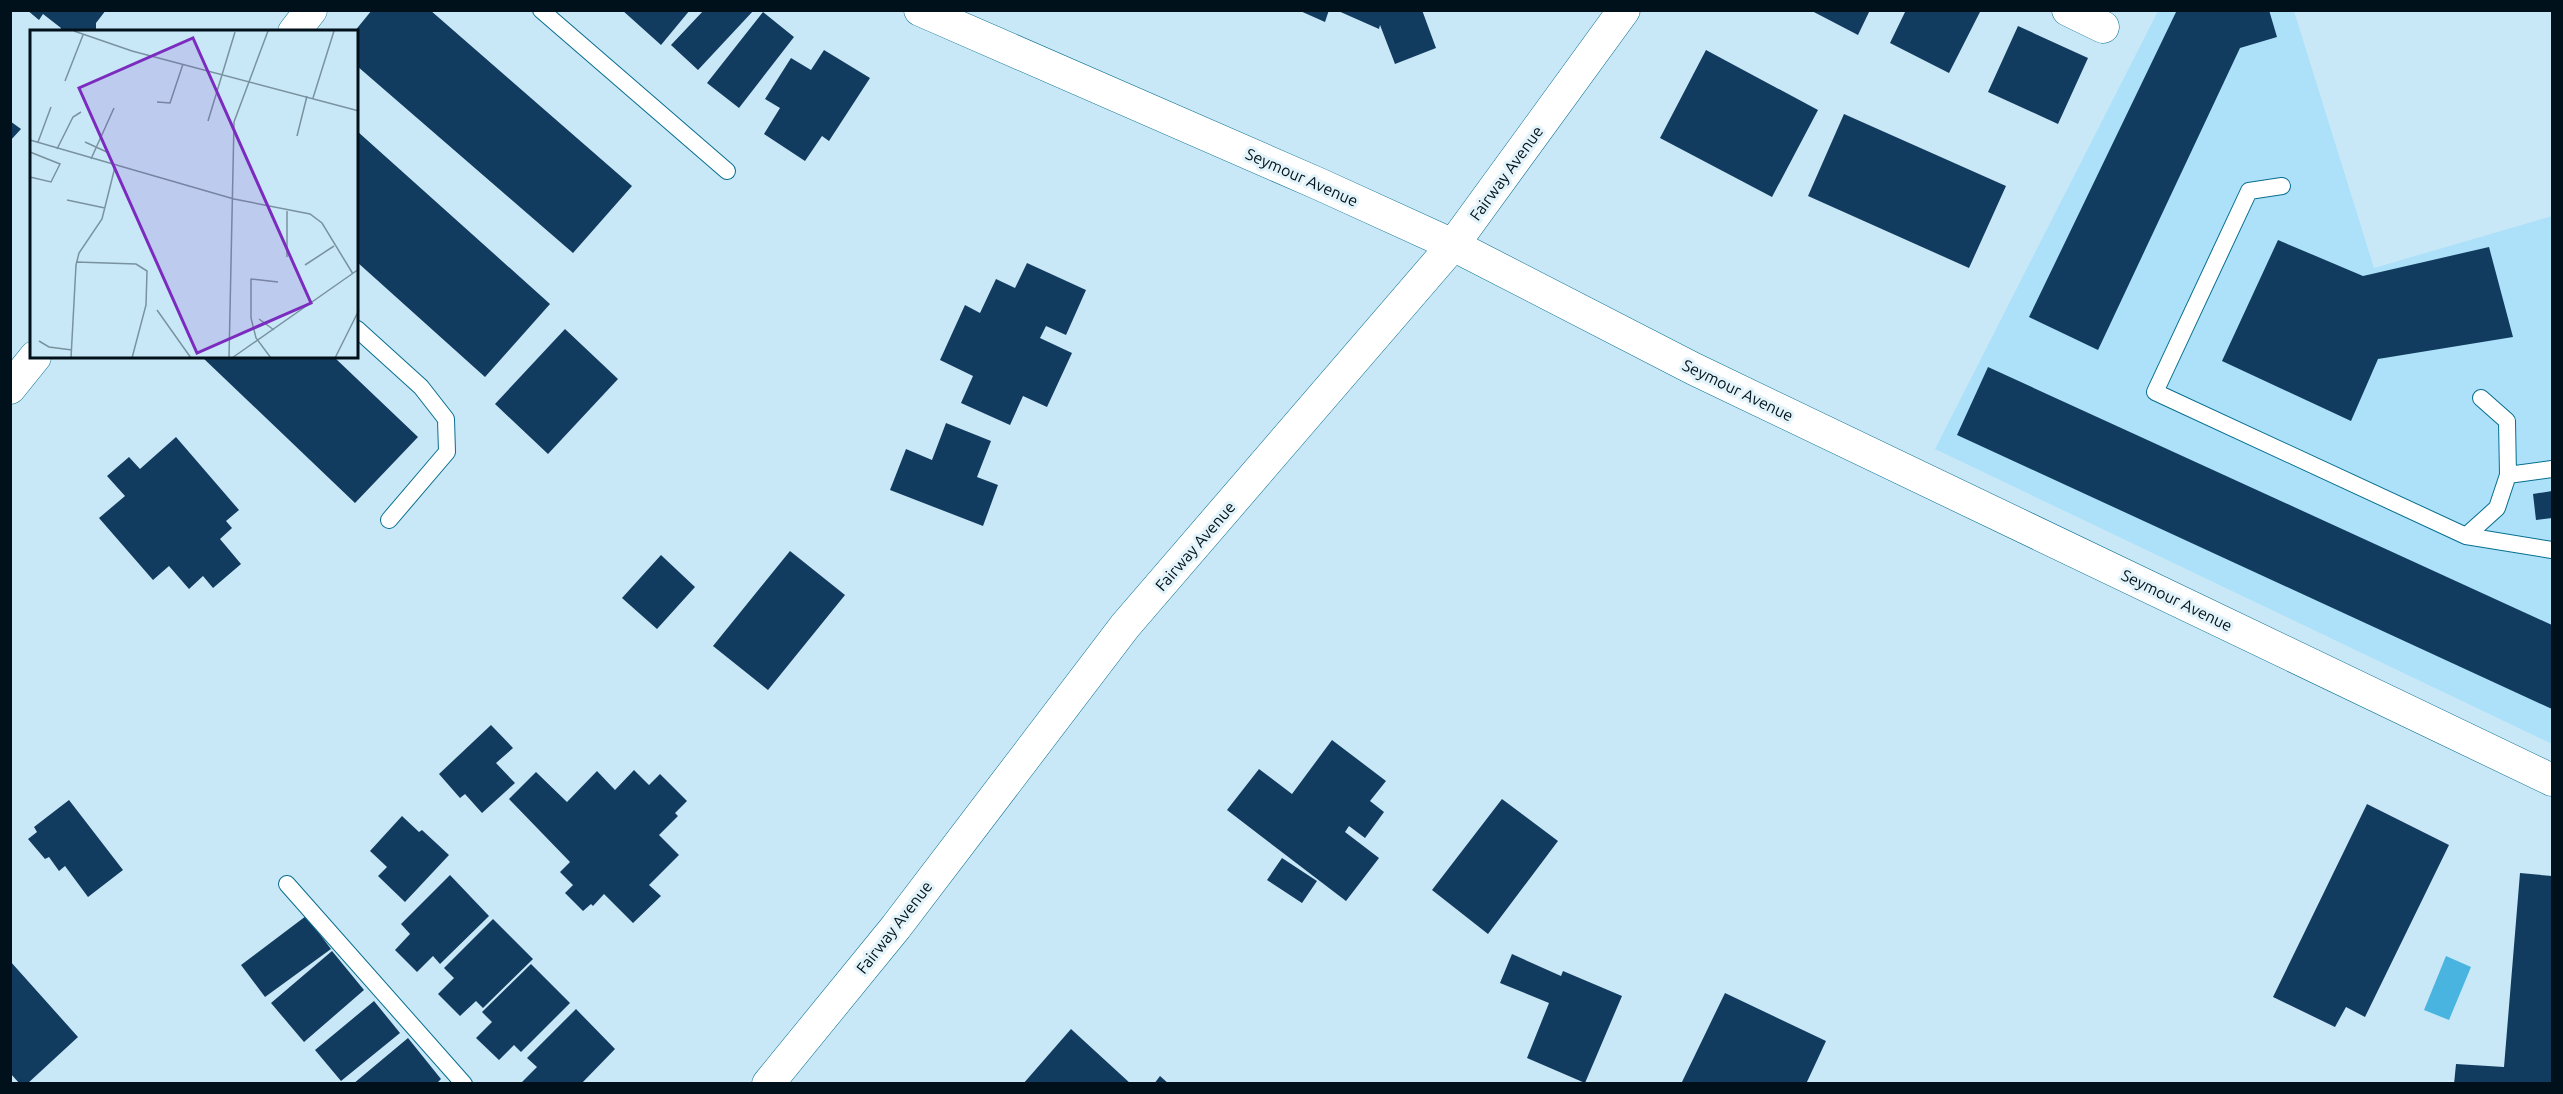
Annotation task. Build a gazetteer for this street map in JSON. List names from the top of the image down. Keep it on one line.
{"streets":{"street":["Fairway Avenue","Seymour Avenue"]},"crossings":[["Fairway Avenue","Seymour Avenue"]]}
